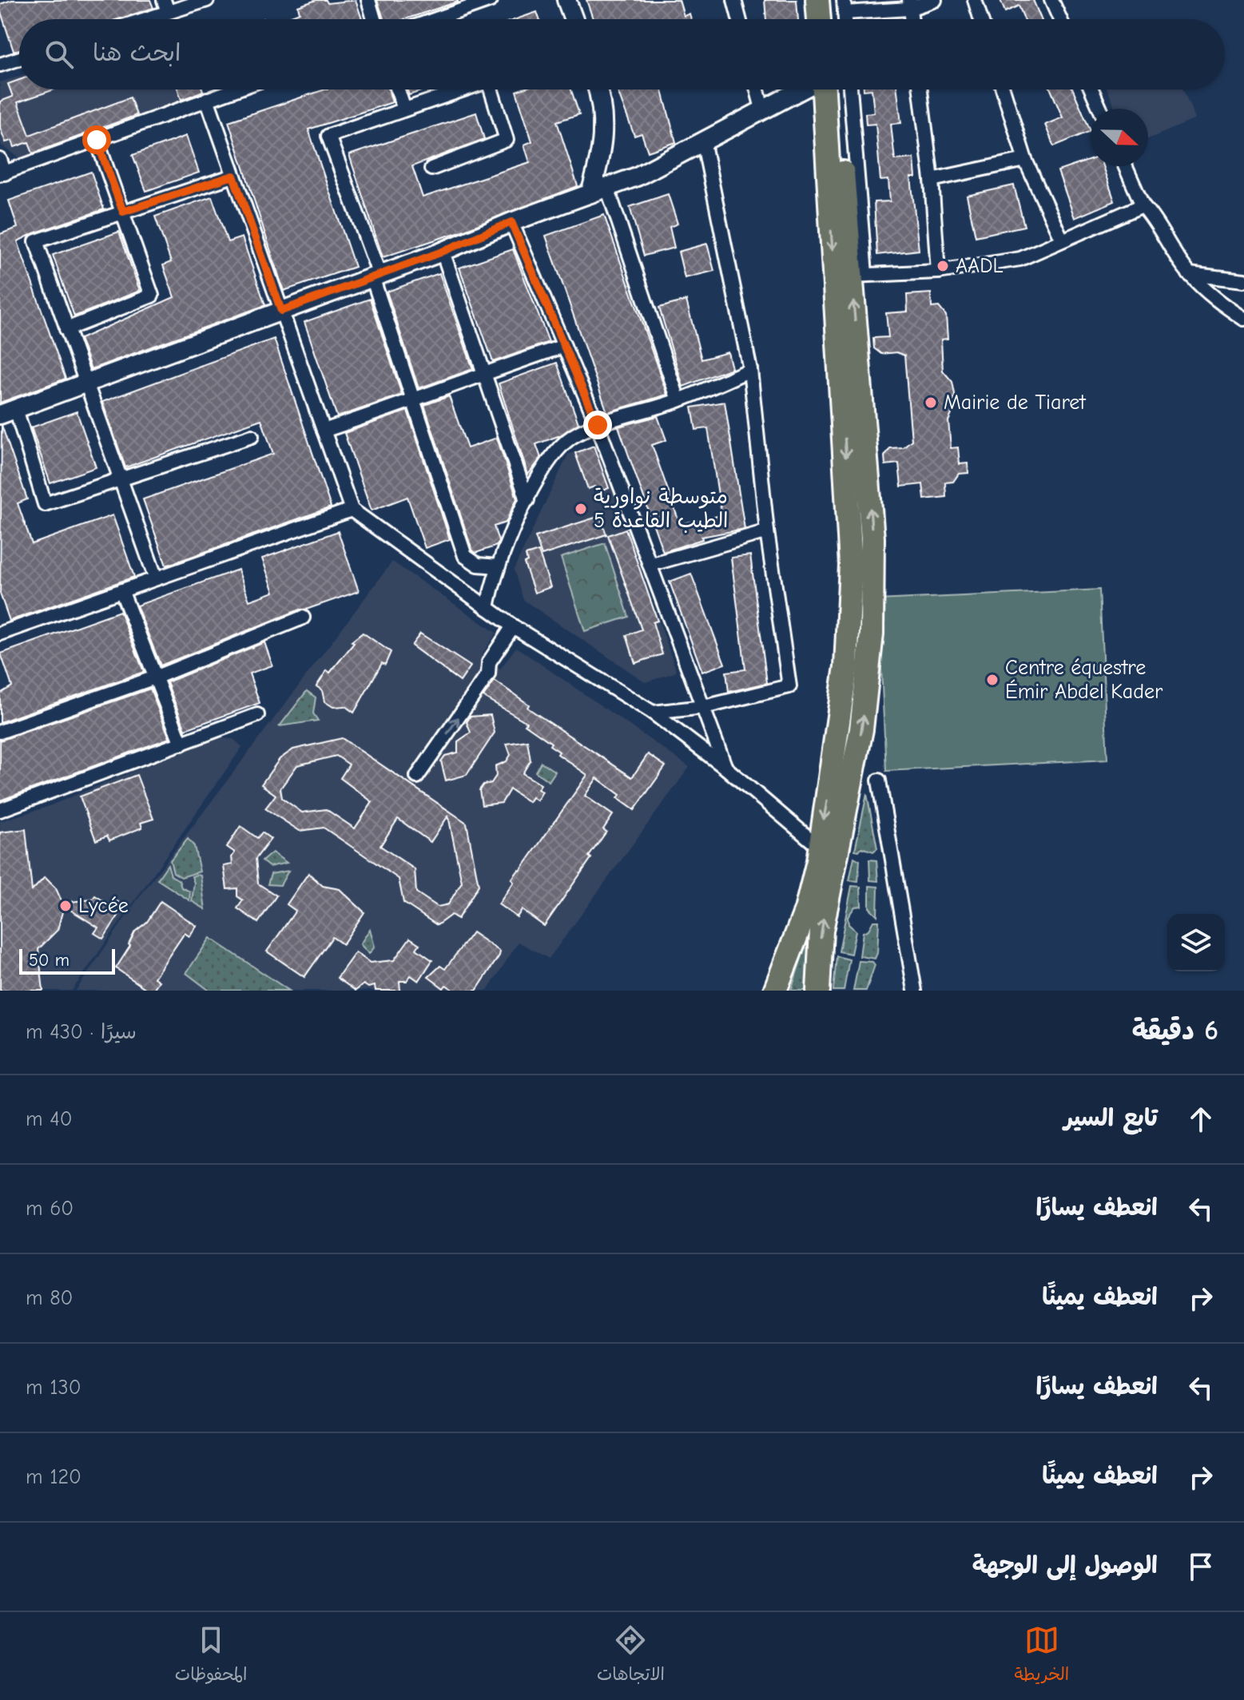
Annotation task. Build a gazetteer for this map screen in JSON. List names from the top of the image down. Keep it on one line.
{"places":["AADL","Mairie de Tiaret","متوسطة نواورية الطيب القاعدة 5","Centre équestre Émir Abdel Kader","Lycée"],"scale_bar":"50 m","north":"right","page":{"search":"ابحث هنا","scale":"50 m","heading":["6 دقيقة","سيرًا · 430 m"],"list":[["تابع السير","40 m"],["انعطف يسارًا","60 m"],["انعطف يمينًا","80 m"],["انعطف يسارًا","130 m"],["انعطف يمينًا","120 m"],"الوصول إلى الوجهة"],"nav":["الخريطة","الاتجاهات","المحفوظات"]}}
